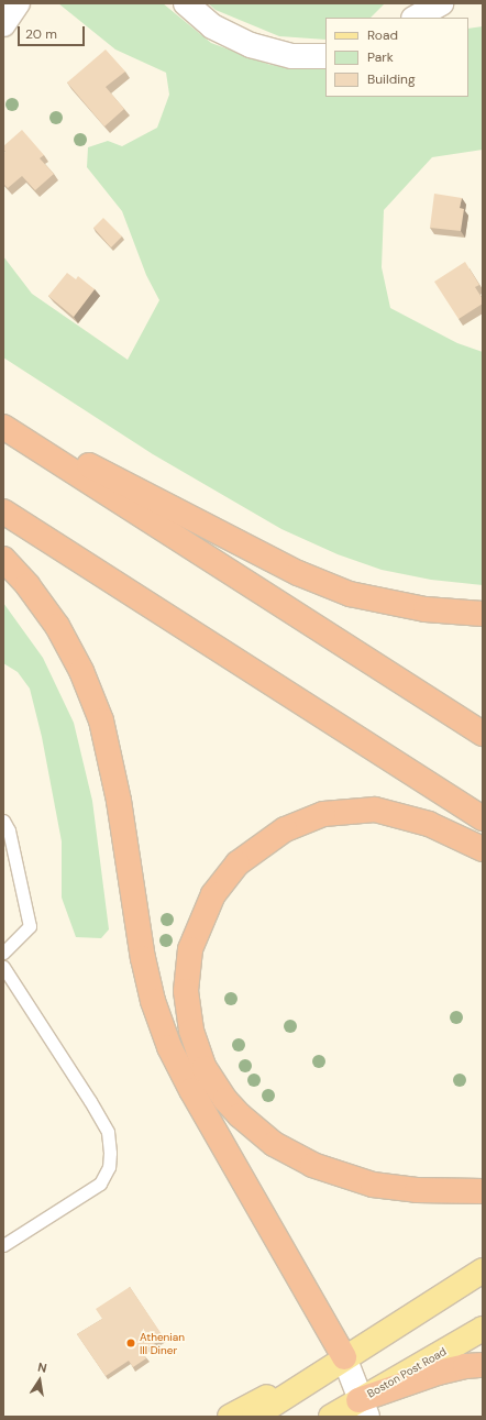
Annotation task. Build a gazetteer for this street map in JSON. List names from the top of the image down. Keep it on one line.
{"streets":{"main road":["Boston Post Road"]},"places":["Athenian III Diner"],"legend":["Road","Park","Building"],"scale_bar":"20 m","north":"top"}
